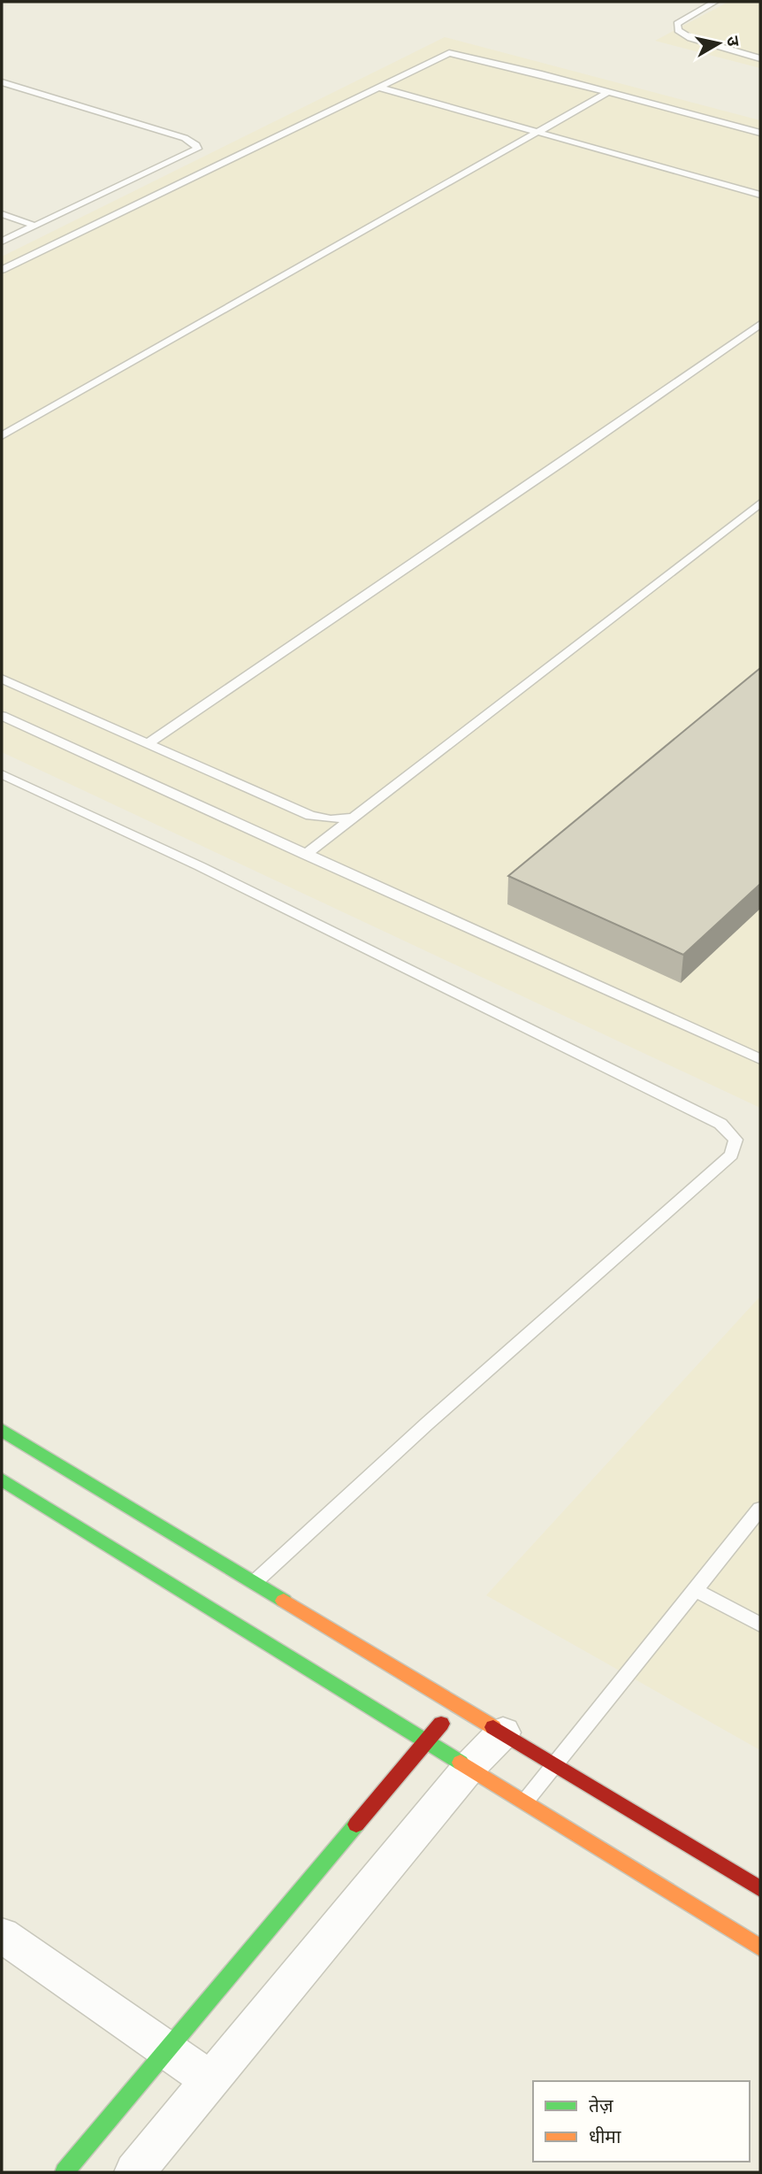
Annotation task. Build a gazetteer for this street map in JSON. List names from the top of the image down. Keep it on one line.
{"legend":["तेज़","धीमा"],"north":"right"}
